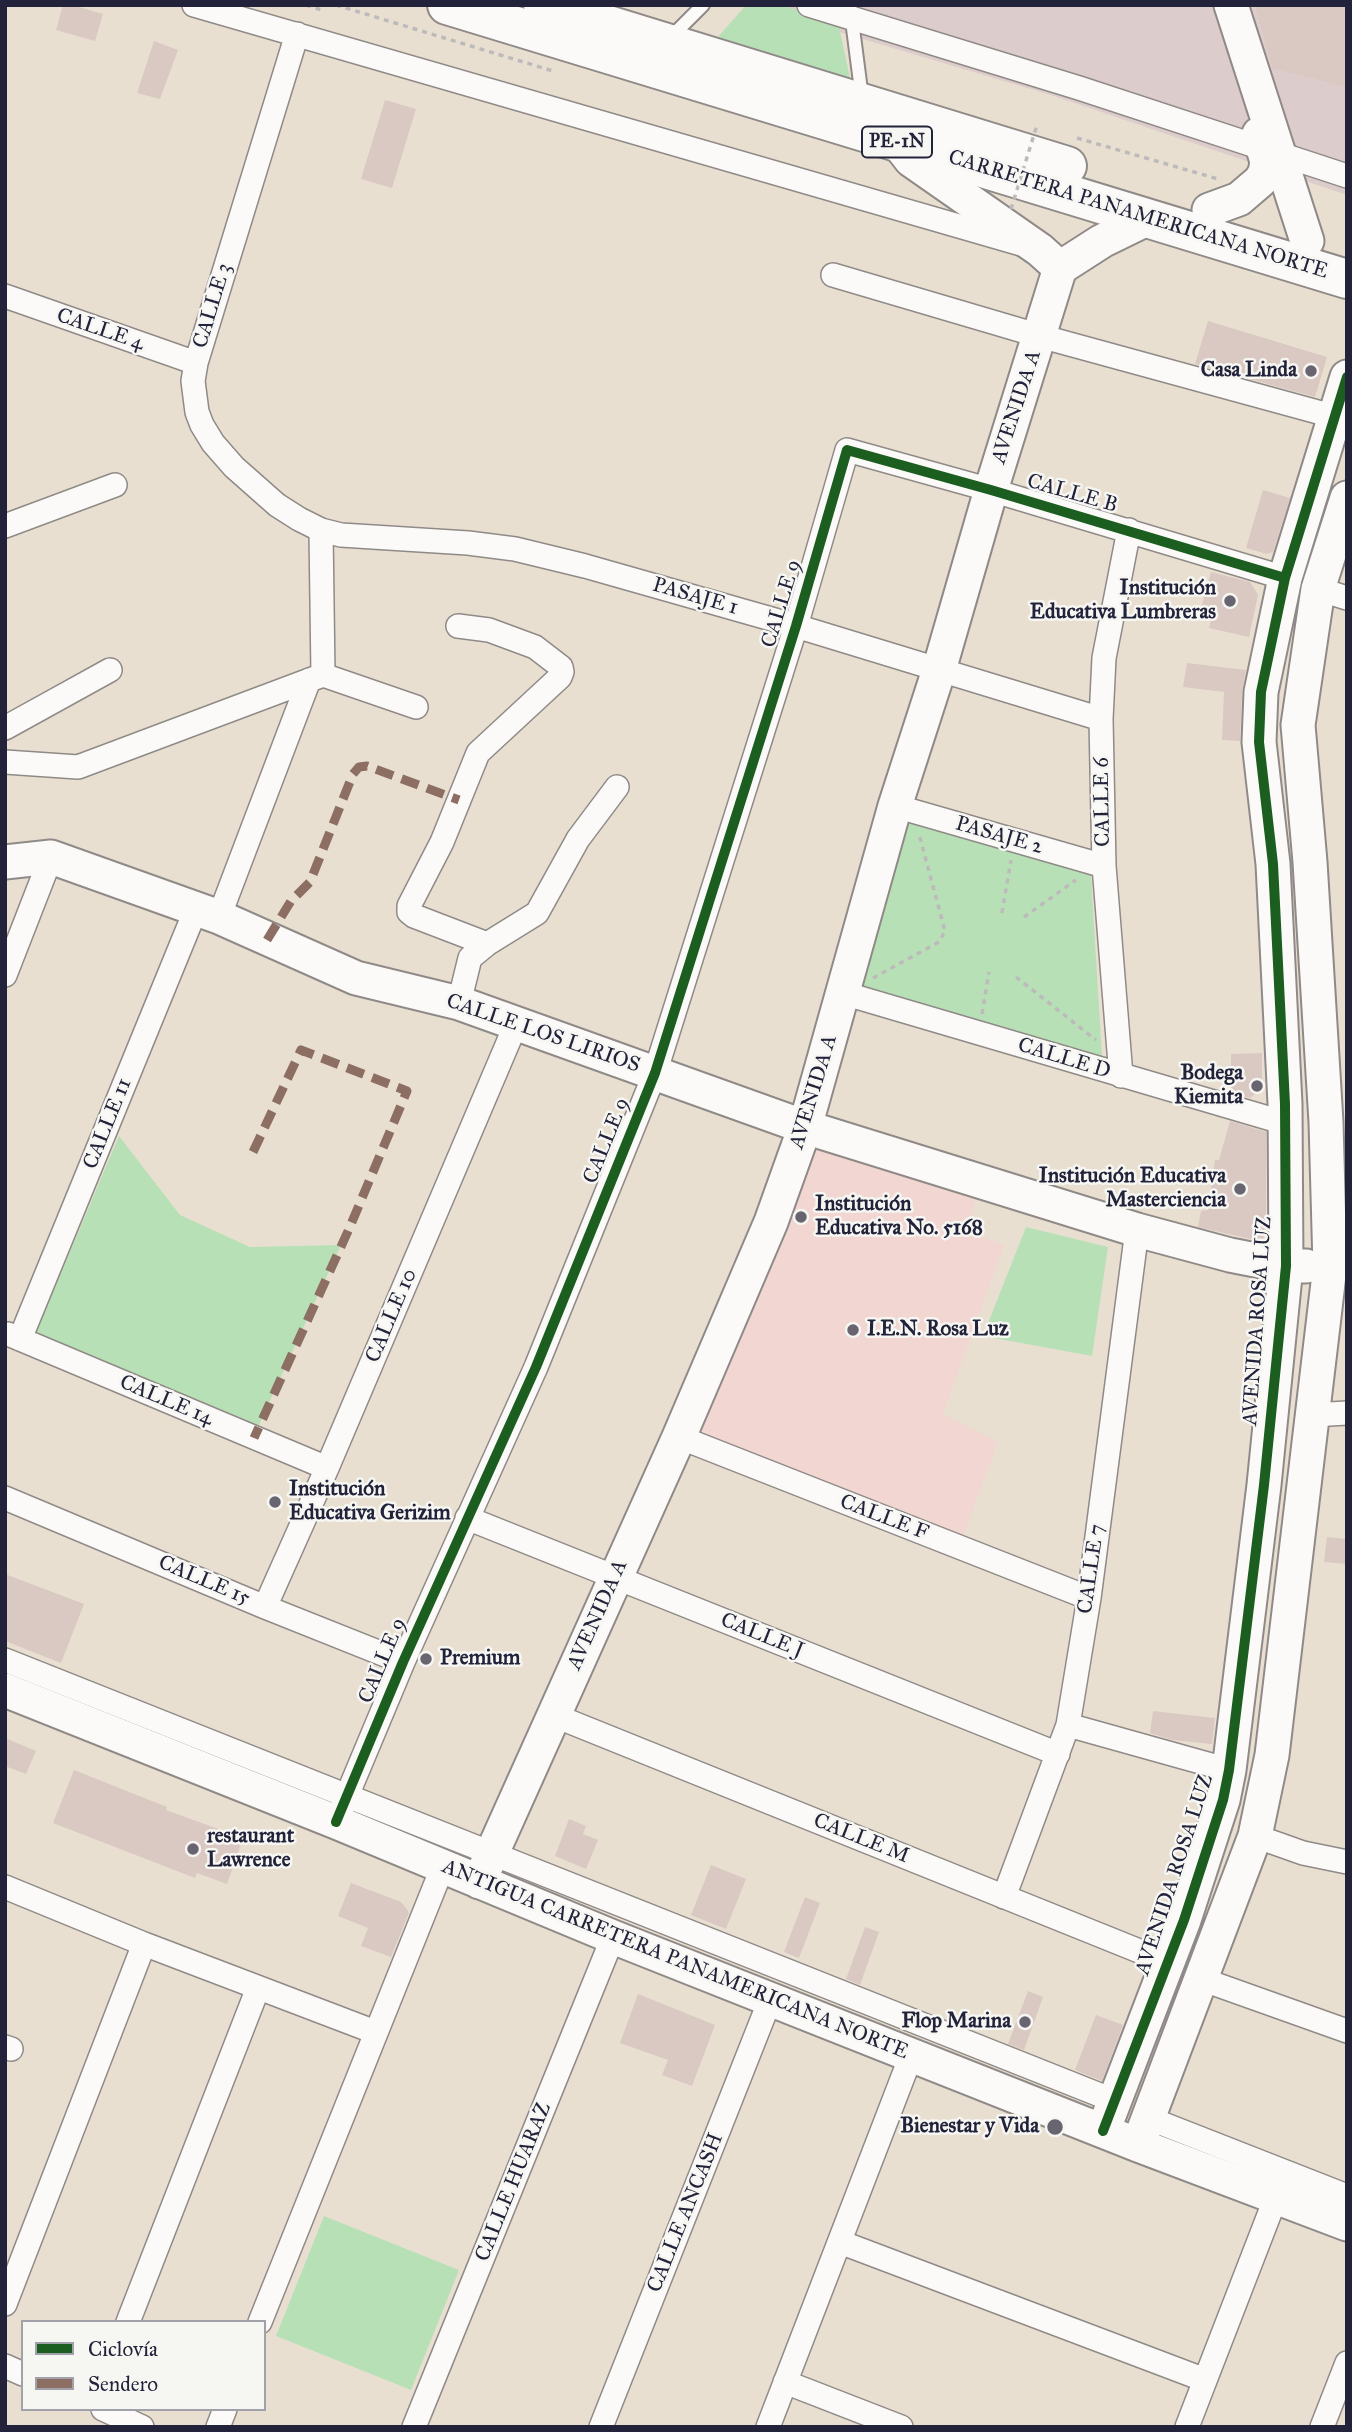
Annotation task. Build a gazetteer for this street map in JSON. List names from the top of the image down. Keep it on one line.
{"streets":{"highway":["PE-1N","CARRETERA PANAMERICANA NORTE"],"street":["CALLE 3","CALLE 4","AVENIDA A","CALLE B","PASAJE 1","CALLE 9","CALLE 6","PASAJE 2","CALLE LOS LIRIOS","CALLE D","CALLE 11","CALLE 10","AVENIDA ROSA LUZ","CALLE 14","CALLE F","CALLE 7","CALLE 15","CALLE J","CALLE M","ANTIGUA CARRETERA PANAMERICANA NORTE","CALLE HUARAZ","CALLE ANCASH"]},"crossings":[["PE-1N","CARRETERA PANAMERICANA NORTE"],["CALLE 3","CALLE 4"],["CALLE 3","PASAJE 1"],["AVENIDA A","CALLE B"],["AVENIDA A","PASAJE 1"],["AVENIDA A","PASAJE 2"],["AVENIDA A","CALLE LOS LIRIOS"],["AVENIDA A","CALLE D"],["AVENIDA A","CALLE F"],["AVENIDA A","CALLE J"],["AVENIDA A","CALLE M"],["AVENIDA A","ANTIGUA CARRETERA PANAMERICANA NORTE"],["CALLE B","CALLE 9"],["CALLE B","CALLE 6"],["CALLE B","AVENIDA ROSA LUZ"],["PASAJE 1","CALLE 9"],["PASAJE 1","CALLE 6"],["CALLE 9","CALLE LOS LIRIOS"],["CALLE 9","CALLE 15"],["CALLE 9","CALLE J"],["CALLE 9","ANTIGUA CARRETERA PANAMERICANA NORTE"],["CALLE 6","PASAJE 2"],["CALLE 6","CALLE D"],["CALLE LOS LIRIOS","CALLE 11"],["CALLE LOS LIRIOS","CALLE 10"],["CALLE LOS LIRIOS","AVENIDA ROSA LUZ"],["CALLE LOS LIRIOS","CALLE 7"],["CALLE D","AVENIDA ROSA LUZ"],["CALLE 11","CALLE 14"],["CALLE 10","CALLE 14"],["CALLE 10","CALLE 15"],["AVENIDA ROSA LUZ","CALLE M"],["AVENIDA ROSA LUZ","ANTIGUA CARRETERA PANAMERICANA NORTE"],["CALLE F","CALLE 7"],["CALLE 7","CALLE J"],["CALLE 7","CALLE M"],["ANTIGUA CARRETERA PANAMERICANA NORTE","CALLE HUARAZ"],["ANTIGUA CARRETERA PANAMERICANA NORTE","CALLE ANCASH"]],"places":["Casa Linda","Institución Educativa Lumbreras","Bodega Kiemita","Institución Educativa Masterciencia","Institución Educativa No. 5168","I.E.N. Rosa Luz","Institución Educativa Gerizim","Premium","restaurant Lawrence","Flop Marina","Bienestar y Vida"],"legend":["Ciclovía","Sendero"]}
